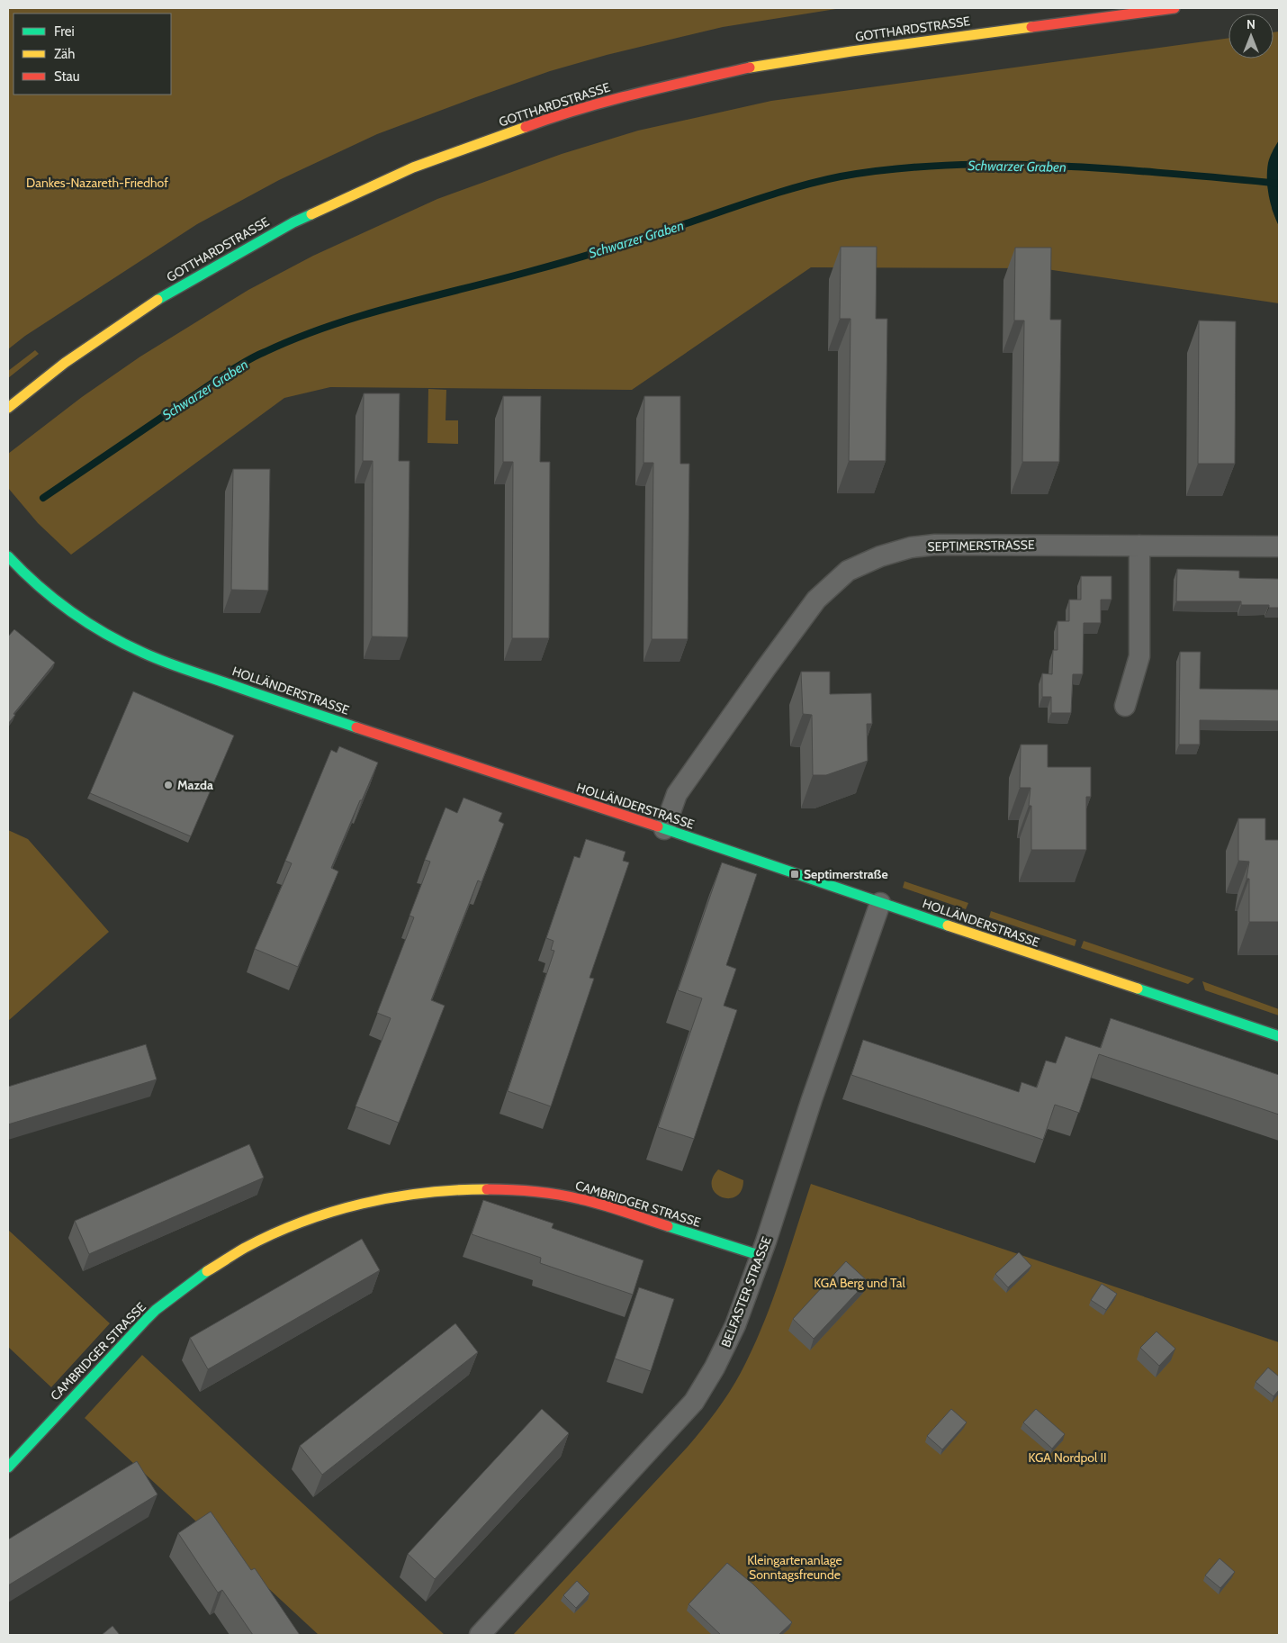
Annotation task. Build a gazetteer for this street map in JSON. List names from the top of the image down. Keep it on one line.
{"streets":{"street":["GOTTHARDSTRASSE","SEPTIMERSTRASSE","HOLLÄNDERSTRASSE","CAMBRIDGER STRASSE","BELFASTER STRASSE"]},"crossings":[["SEPTIMERSTRASSE","HOLLÄNDERSTRASSE"],["HOLLÄNDERSTRASSE","BELFASTER STRASSE"],["CAMBRIDGER STRASSE","BELFASTER STRASSE"]],"water":["Schwarzer Graben"],"parks":["Dankes-Nazareth-Friedhof","KGA Berg und Tal","KGA Nordpol II","Kleingartenanlage Sonntagsfreunde"],"places":{"other":["Mazda"],"transit":["Septimerstraße"]},"legend":["Frei","Zäh","Stau"],"north":"top"}
